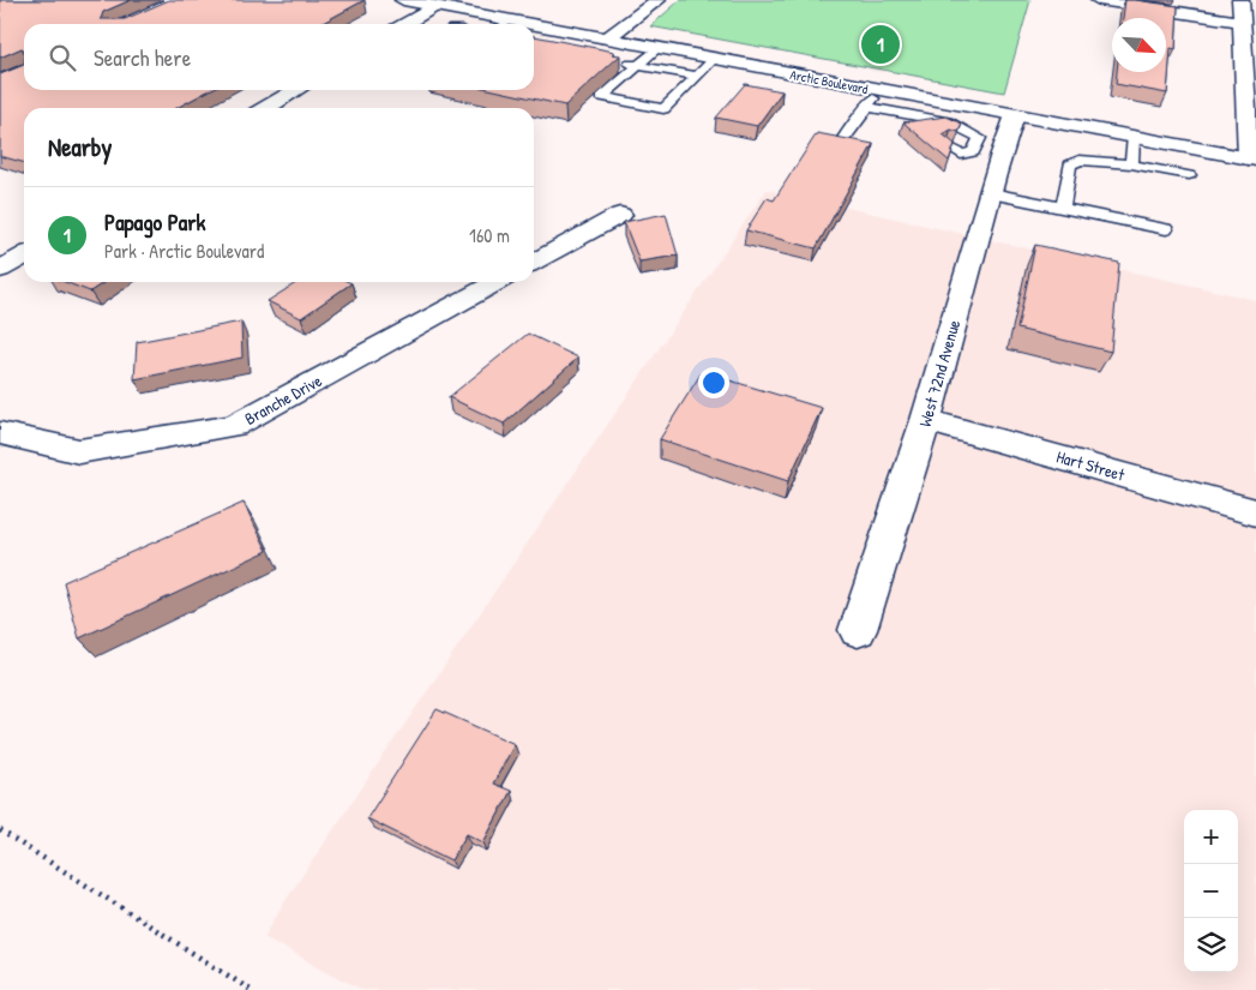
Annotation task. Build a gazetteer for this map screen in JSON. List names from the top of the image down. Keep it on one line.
{"streets":{"street":["Arctic Boulevard","West 72nd Avenue","Branche Drive","Hart Street"]},"crossings":[["Arctic Boulevard","West 72nd Avenue"],["West 72nd Avenue","Hart Street"]],"north":"bottom right","page":{"pins":"1","search":"Search here","heading":"Nearby","list":[{"mark":"1","name":"Papago Park","note":"Park · Arctic Boulevard","value":"160 m"}],"map_buttons":["+","−"]}}
